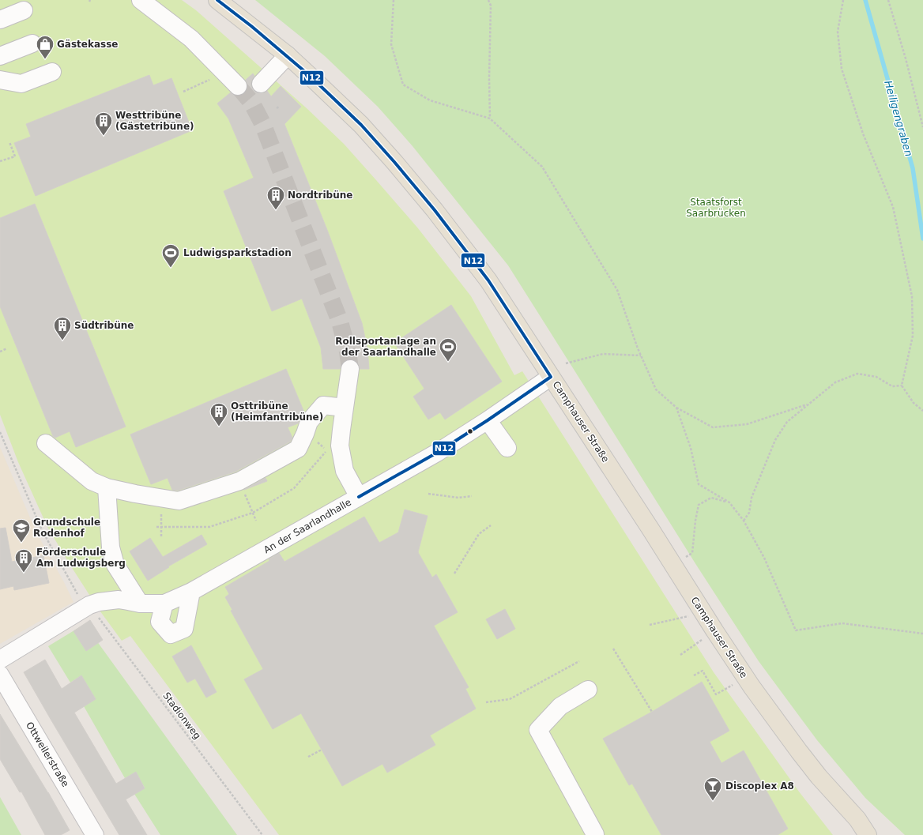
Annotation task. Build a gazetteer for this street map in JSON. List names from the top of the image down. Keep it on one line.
{"streets":{"main road":["Camphauser Straße"],"street":["An der Saarlandhalle","Ottweilerstraße"],"path":["Stadionweg"]},"crossings":[["Camphauser Straße","An der Saarlandhalle"],["An der Saarlandhalle","Stadionweg"]],"water":["Heiligengraben"],"parks":["Staatsforst Saarbrücken"],"places":{"shop":["Gästekasse"],"building":["Westtribüne (Gästetribüne)","Nordtribüne","Südtribüne","Osttribüne (Heimfantribüne)","Förderschule Am Ludwigsberg"],"sports":["Ludwigsparkstadion","Rollsportanlage an der Saarlandhalle"],"school or university":["Grundschule Rodenhof"],"bar":["Discoplex A8"]},"lines":["transit line N12"]}
